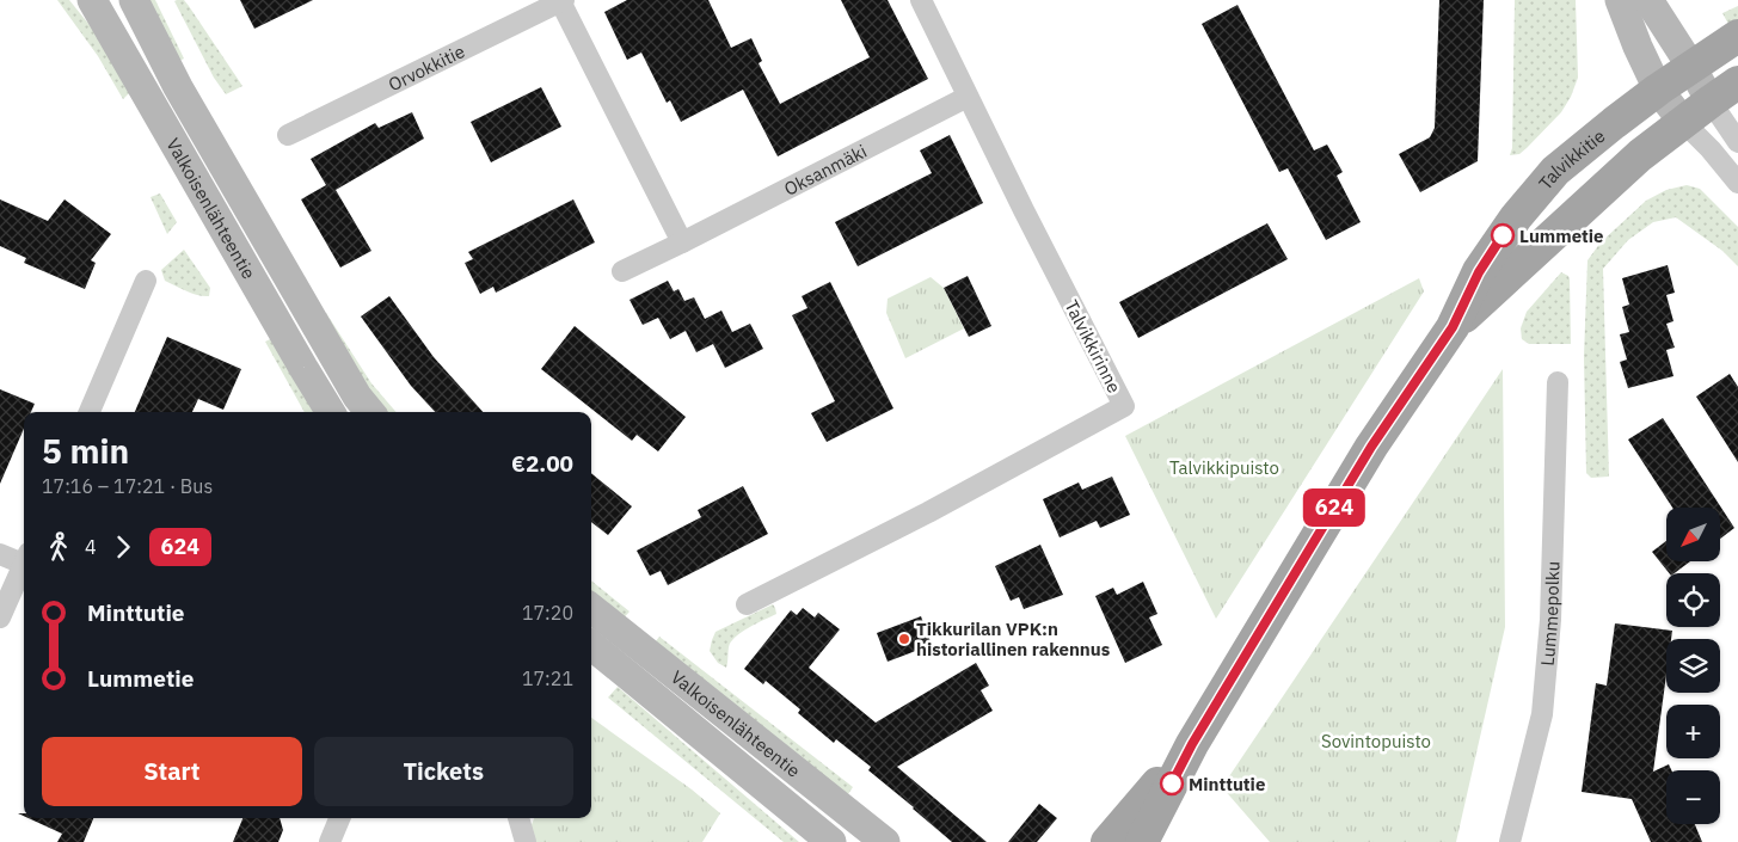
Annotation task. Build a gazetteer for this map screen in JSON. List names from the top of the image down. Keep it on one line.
{"streets":{"main road":["Talvikkitie","Valkoisenlähteentie"],"street":["Orvokkitie","Oksanmäki","Talvikkirinne","Lummepolku"]},"crossings":[["Oksanmäki","Talvikkirinne"]],"parks":["Talvikkipuisto","Sovintopuisto"],"places":["Lummetie","Tikkurilan VPK:n historiallinen rakennus","Minttutie"],"lines":["bus line 624"],"north":"bottom left","page":{"on_map":"624","heading":["5 min","17:16 – 17:21 · Bus","€2.00"],"map_buttons":["+","−"],"legs":["4","624"],"list":[{"name":"Minttutie","value":"17:20"},{"name":"Lummetie","value":"17:21"}],"buttons":["Start","Tickets"]}}
